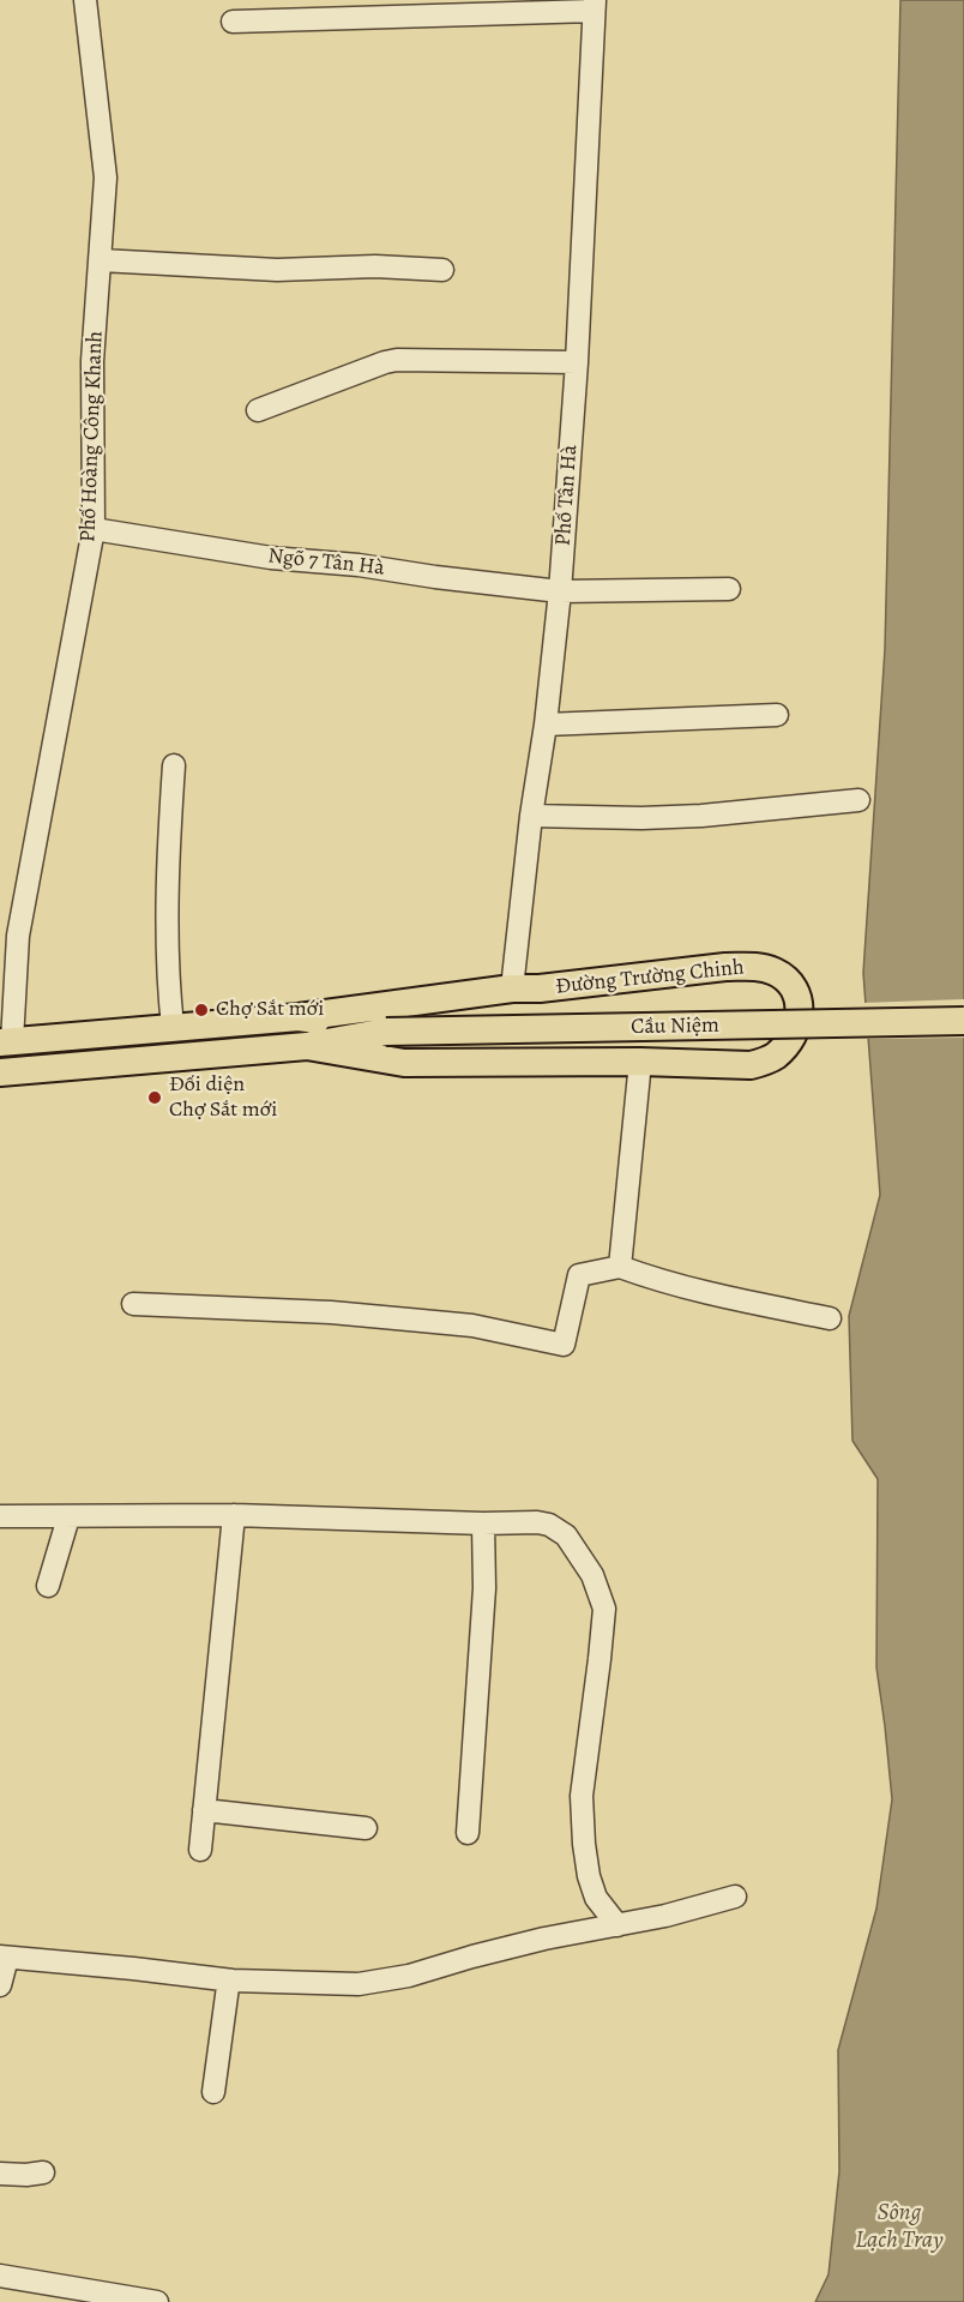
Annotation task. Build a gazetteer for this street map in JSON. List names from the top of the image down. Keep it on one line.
{"streets":{"main road":["Đường Trường Chinh","Cầu Niệm"],"street":["Phố Hoàng Công Khanh","Phố Tân Hà","Ngõ 7 Tân Hà"]},"crossings":[["Phố Hoàng Công Khanh","Ngõ 7 Tân Hà"],["Phố Hoàng Công Khanh","Đường Trường Chinh"],["Phố Tân Hà","Ngõ 7 Tân Hà"],["Phố Tân Hà","Đường Trường Chinh"],["Đường Trường Chinh","Cầu Niệm"]],"water":["Sông Lạch Tray"],"places":["Chợ Sắt mới","Đối diện Chợ Sắt mới"]}
